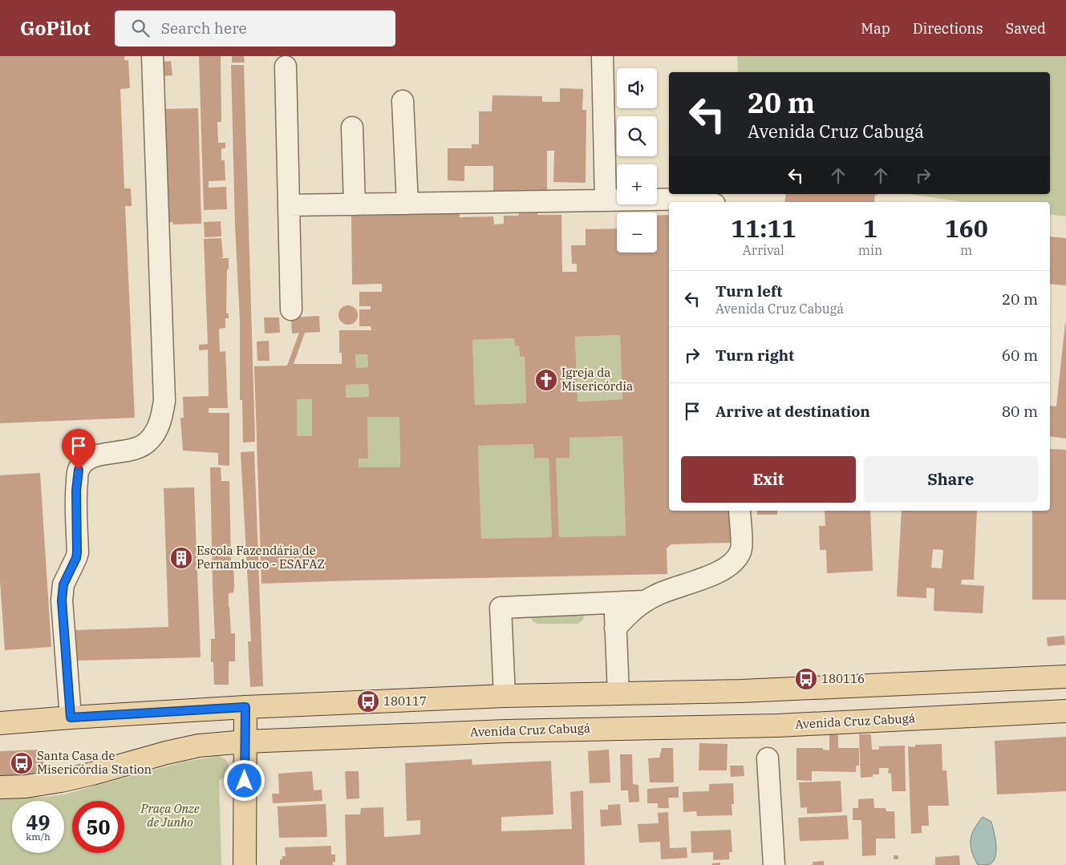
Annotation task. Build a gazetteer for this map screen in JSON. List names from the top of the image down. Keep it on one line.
{"streets":{"main road":["Avenida Cruz Cabugá"]},"parks":["Praça Onze de Junho"],"places":{"church":["Igreja da Misericórdia"],"building":["Escola Fazendária de Pernambuco - ESAFAZ"],"bus stop":["180116","180117","Santa Casa de Misericórdia Station"]},"page":{"header":"GoPilot","search":"Search here","nav":["Map","Directions","Saved"],"map_buttons":["+","−"],"turn":["20 m","Avenida Cruz Cabugá"],"eta":["11:11","Arrival","1","min","160","m"],"list":[{"name":"Turn left","note":"Avenida Cruz Cabugá","value":"20 m"},{"name":"Turn right","value":"60 m"},{"name":"Arrive at destination","value":"80 m"}],"buttons":["Exit","Share"],"speed":"49 km/h","limit":"50"}}
